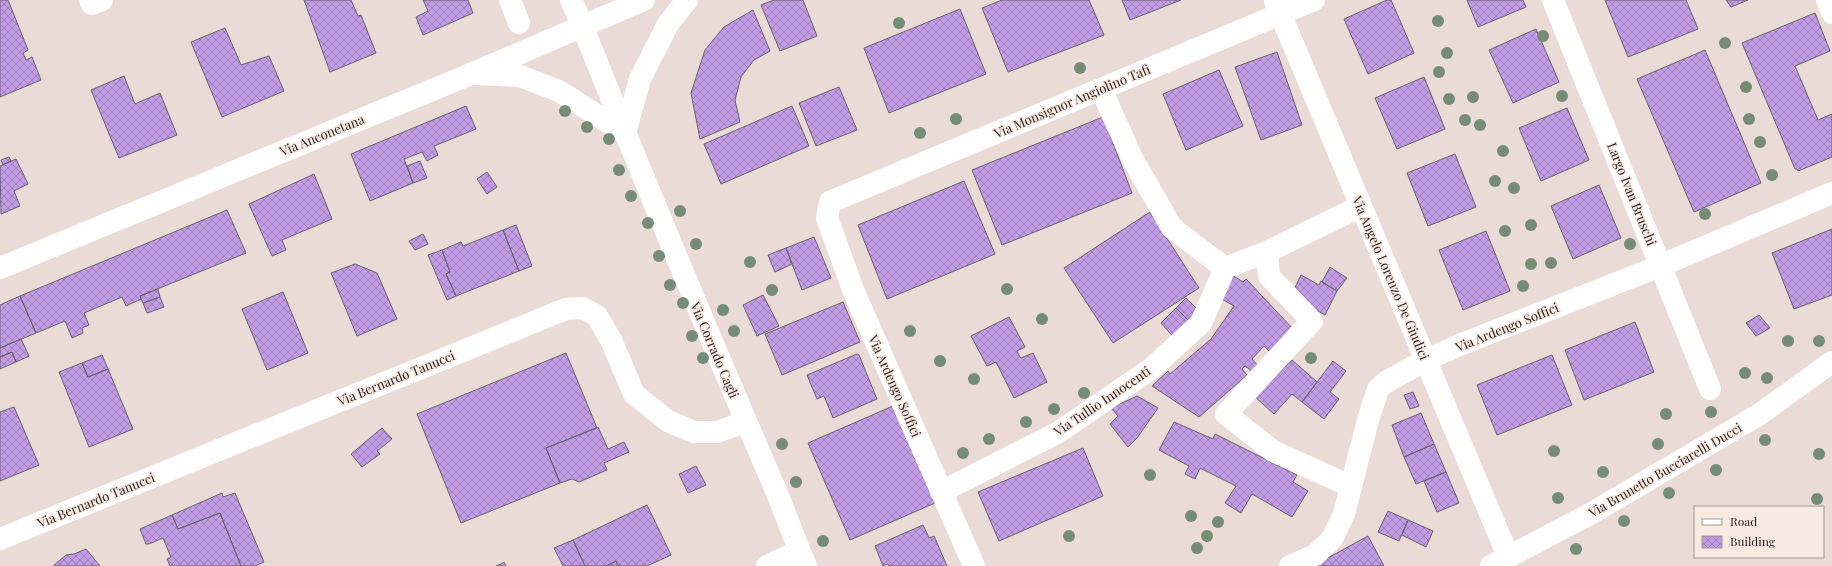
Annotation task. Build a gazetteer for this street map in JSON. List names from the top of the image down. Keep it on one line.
{"streets":{"street":["Via Monsignor Angiolino Tafi","Via Anconetana","Largo Ivan Bruschi","Via Angelo Lorenzo De Giudici","Via Ardengo Soffici","Via Corrado Cagli","Via Bernardo Tanucci","Via Tullio Innocenti","Via Brunetto Bucciarelli Ducci"]},"crossings":[["Via Monsignor Angiolino Tafi","Via Angelo Lorenzo De Giudici"],["Via Monsignor Angiolino Tafi","Via Ardengo Soffici"],["Via Anconetana","Via Corrado Cagli"],["Largo Ivan Bruschi","Via Ardengo Soffici"],["Via Angelo Lorenzo De Giudici","Via Ardengo Soffici"],["Via Angelo Lorenzo De Giudici","Via Brunetto Bucciarelli Ducci"],["Via Ardengo Soffici","Via Tullio Innocenti"],["Via Corrado Cagli","Via Bernardo Tanucci"]],"legend":["Road","Building"]}
